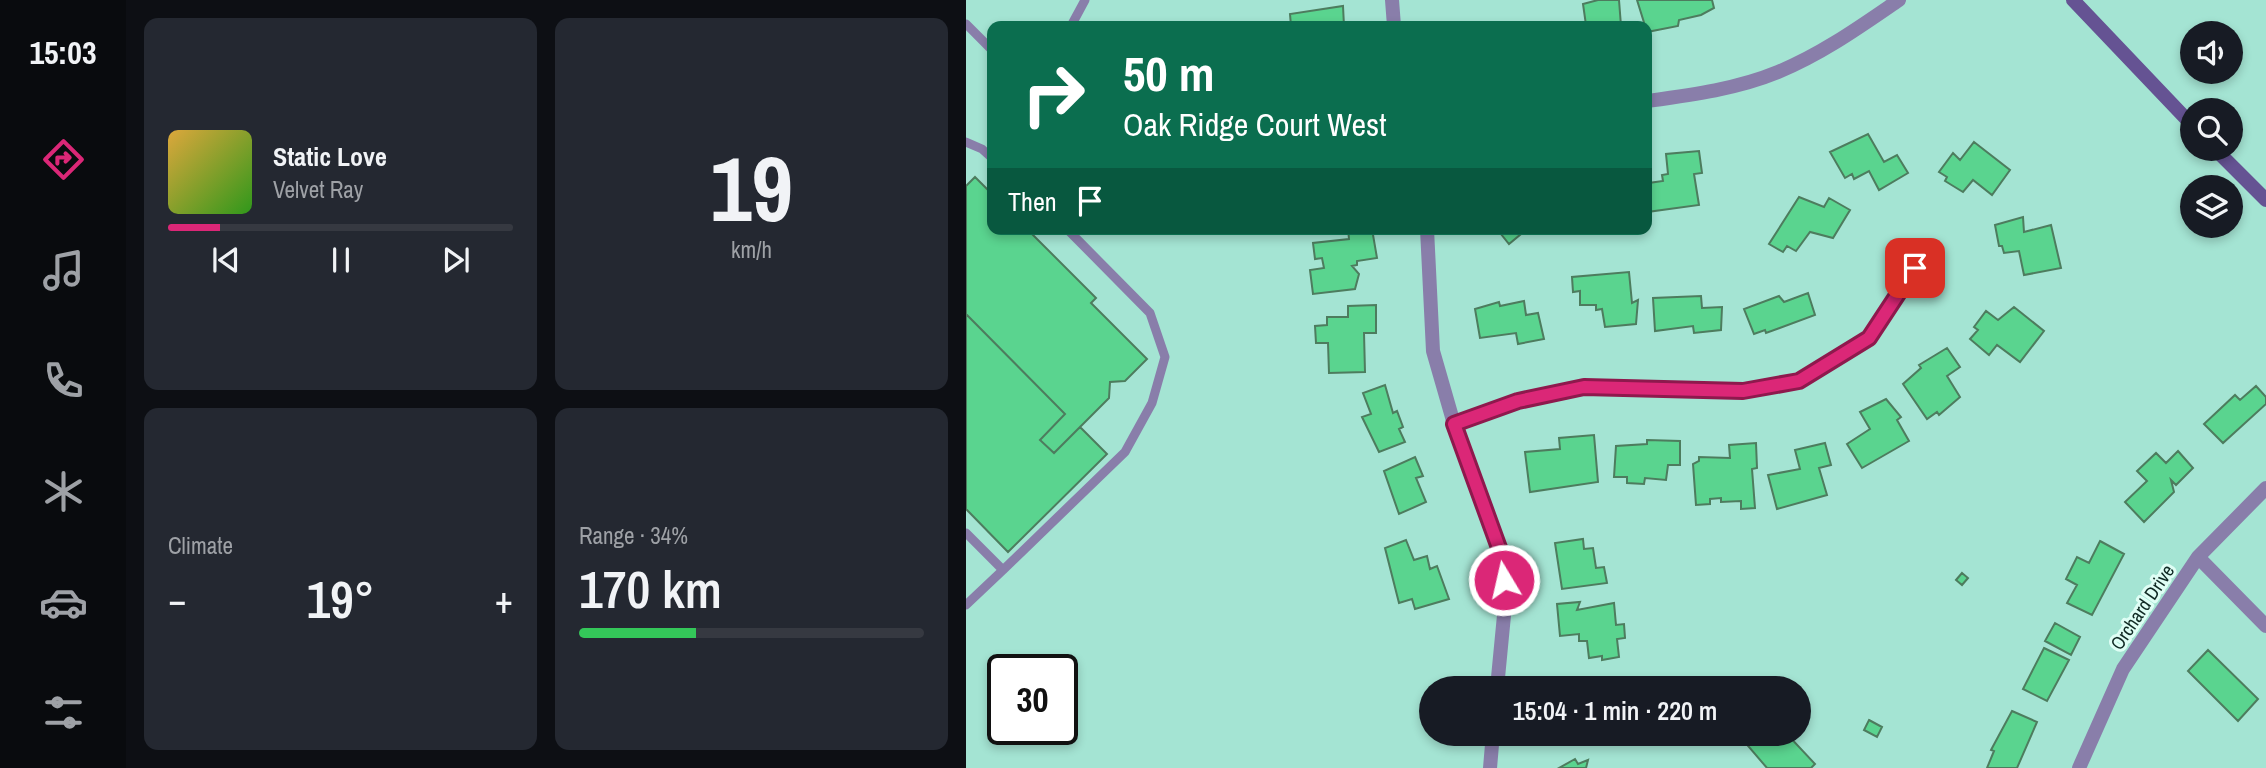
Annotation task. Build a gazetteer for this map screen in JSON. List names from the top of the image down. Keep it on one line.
{"streets":{"street":["Orchard Drive"]},"page":{"tabs":"15:03","tile":[["19","km/h"],"Climate",["Range · 34%","170 km"]],"turn":["50 m","Oak Ridge Court West"],"song":["Static Love","Velvet Ray"],"then":"Then","heat":["−","19°","+"],"limit":"30","trip":"15:04 · 1 min · 220 m"}}
